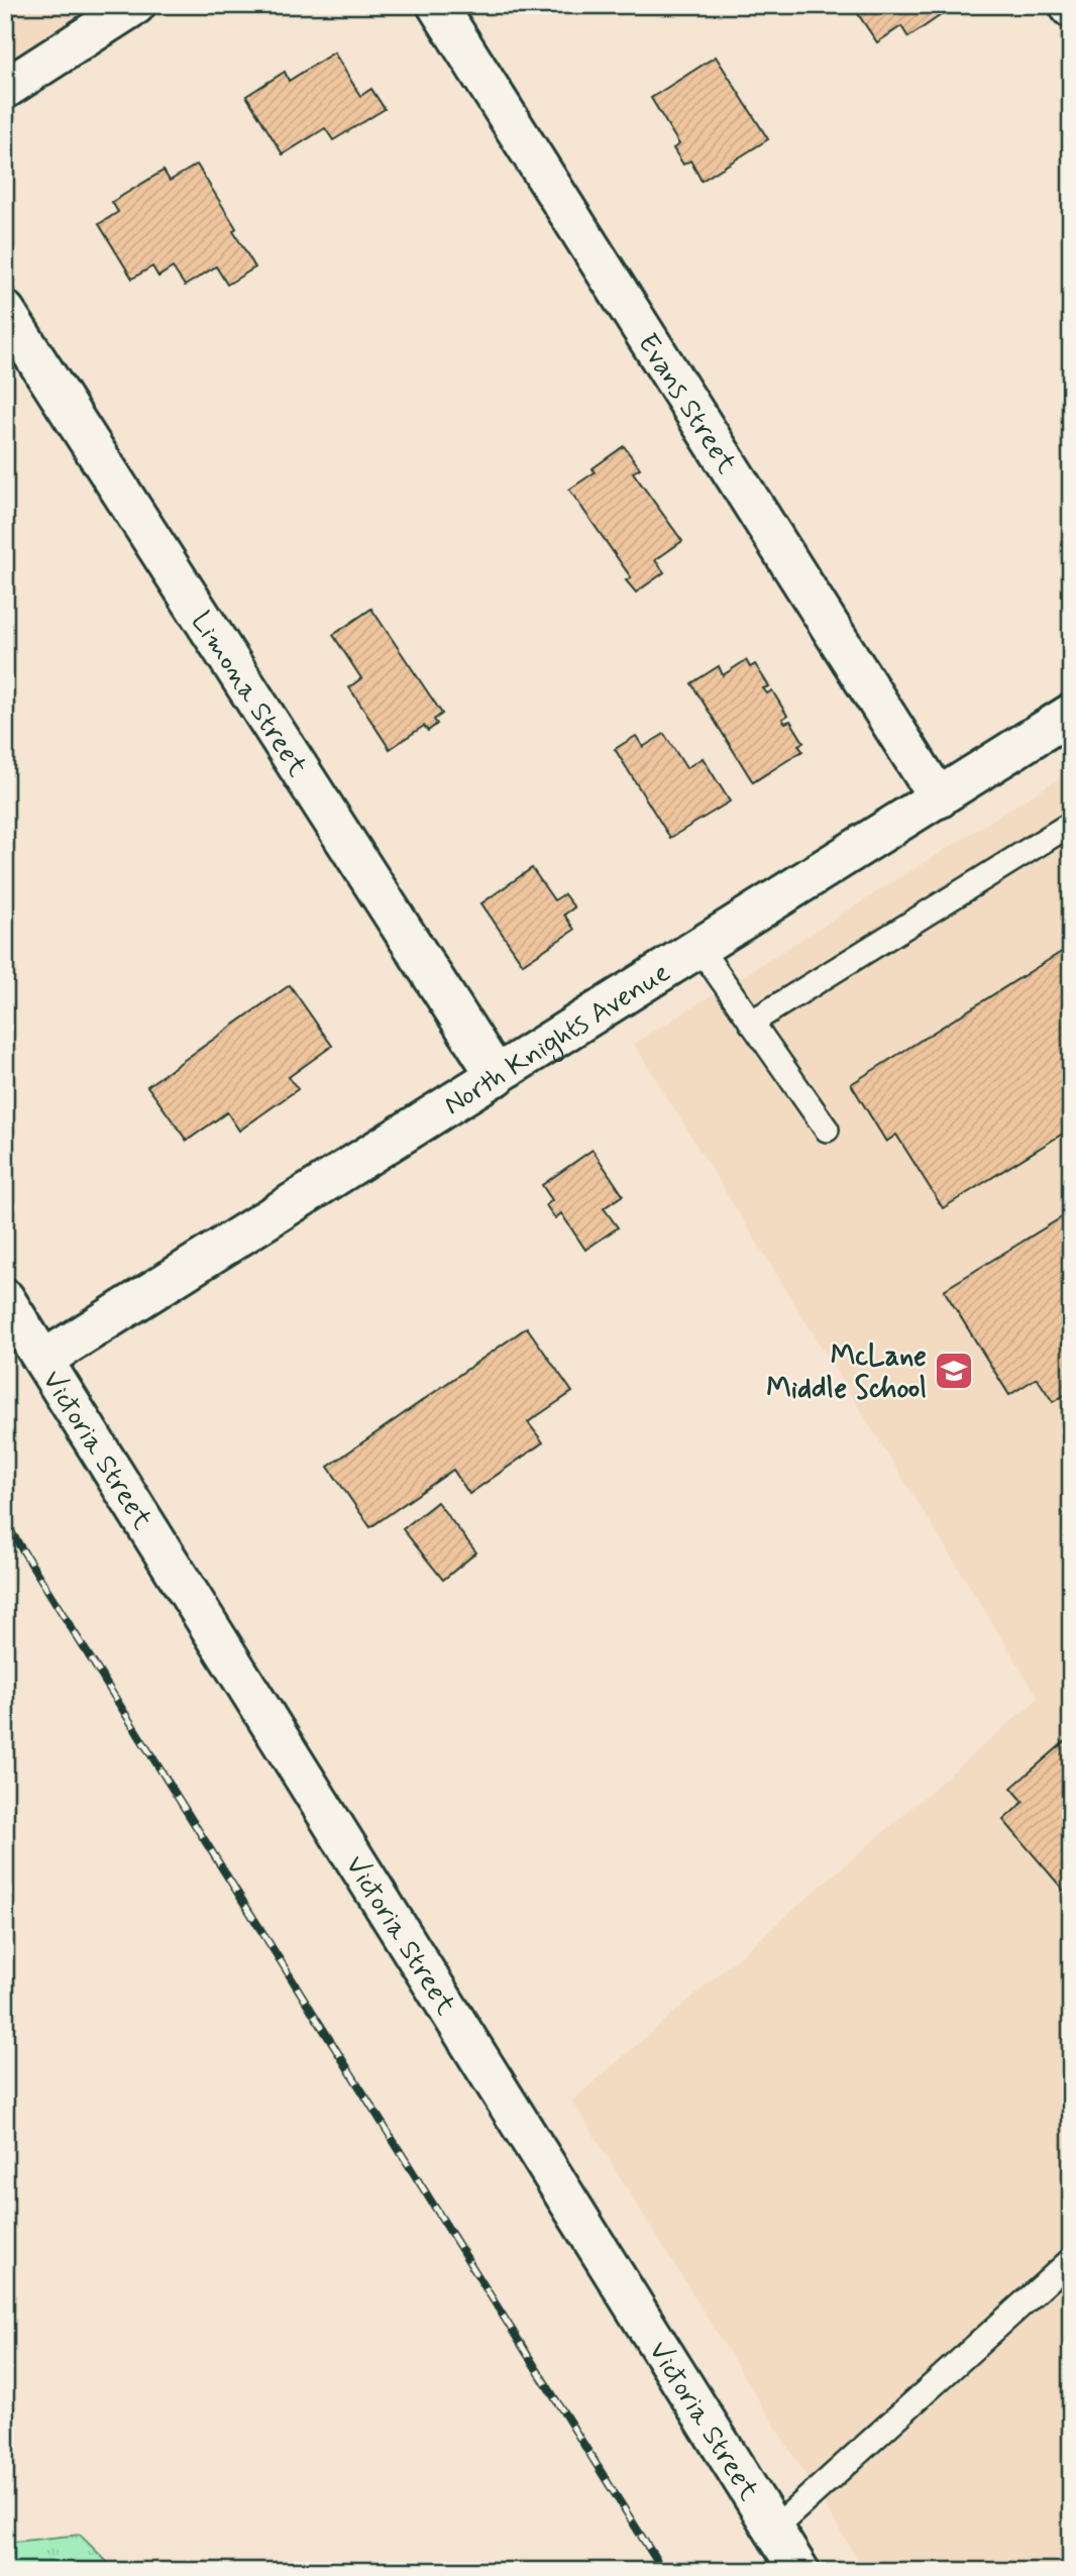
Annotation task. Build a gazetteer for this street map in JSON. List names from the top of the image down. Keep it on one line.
{"streets":{"street":["Evans Street","Limona Street","North Knights Avenue","Victoria Street"]},"crossings":[["Evans Street","North Knights Avenue"],["Limona Street","North Knights Avenue"],["North Knights Avenue","Victoria Street"]],"places":{"school or university":["McLane Middle School"]}}
